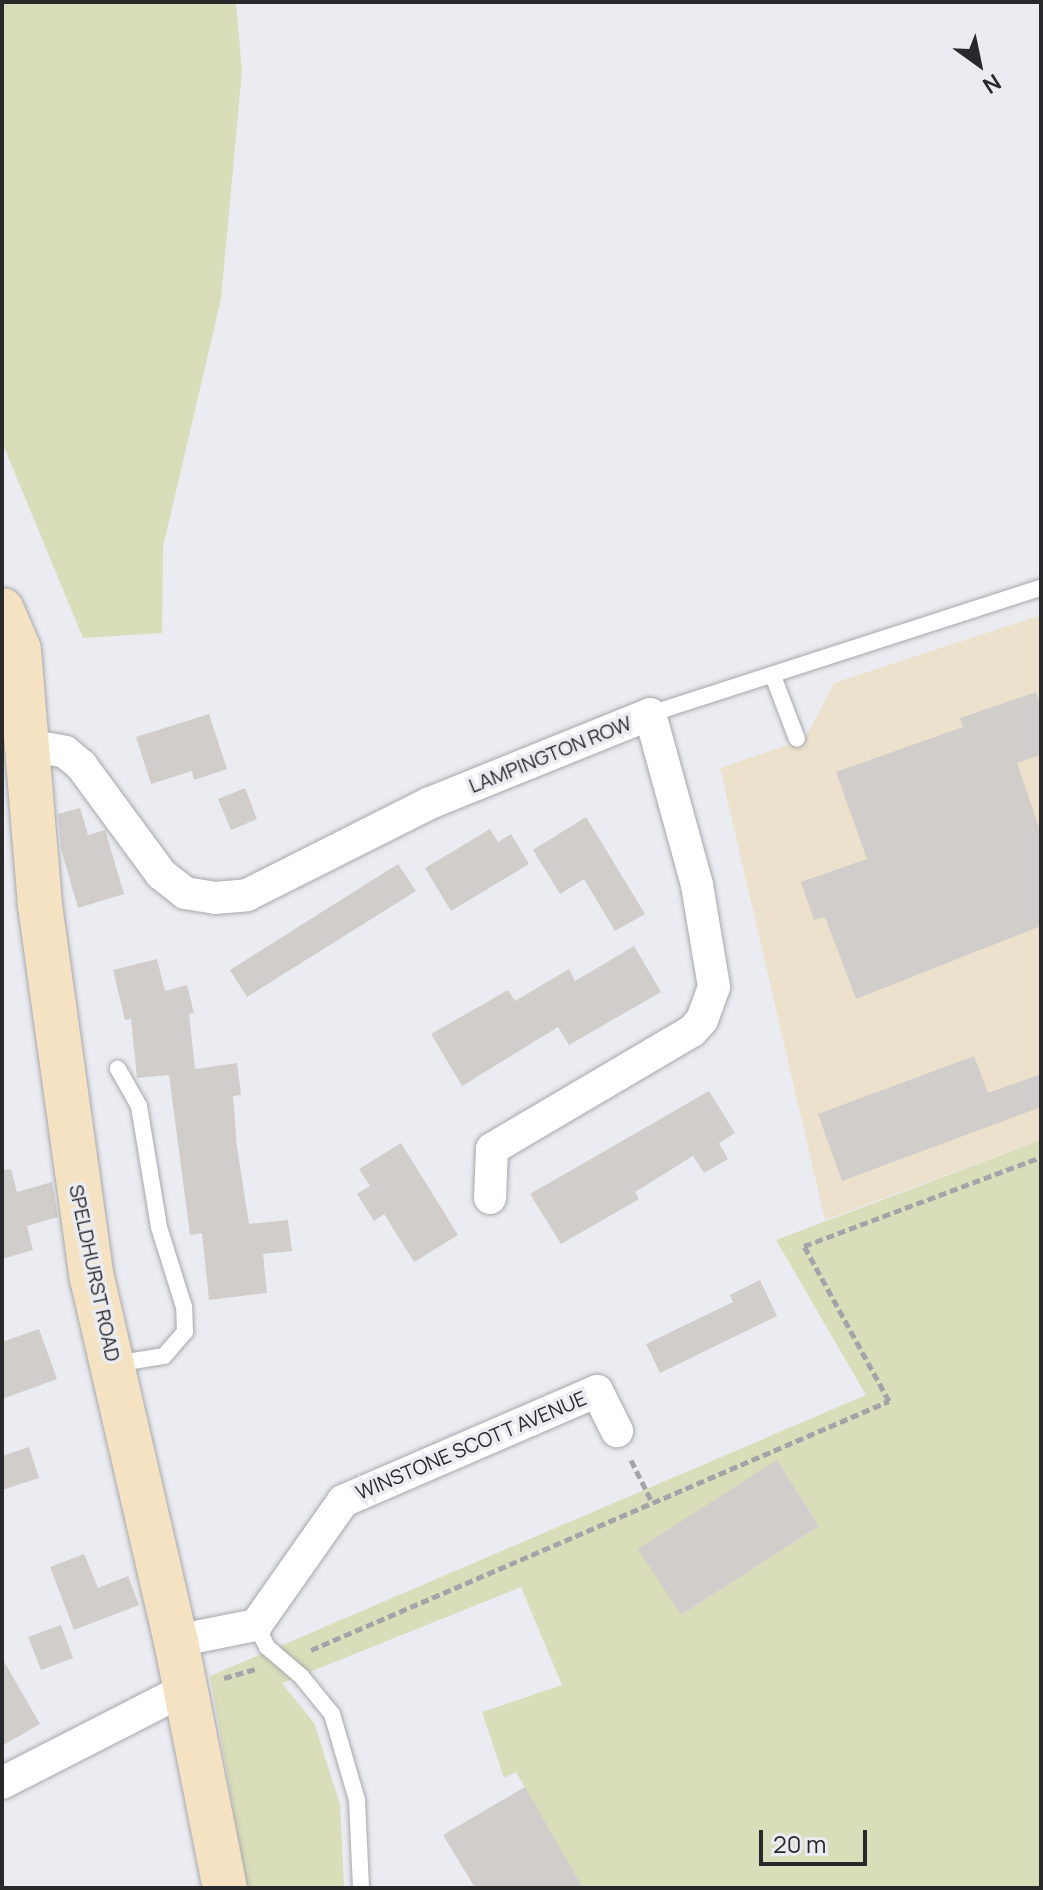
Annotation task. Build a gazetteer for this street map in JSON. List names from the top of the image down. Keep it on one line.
{"streets":{"street":["LAMPINGTON ROW","SPELDHURST ROAD","WINSTONE SCOTT AVENUE"]},"crossings":[["LAMPINGTON ROW","SPELDHURST ROAD"]],"scale_bar":"20 m","north":"bottom right"}
